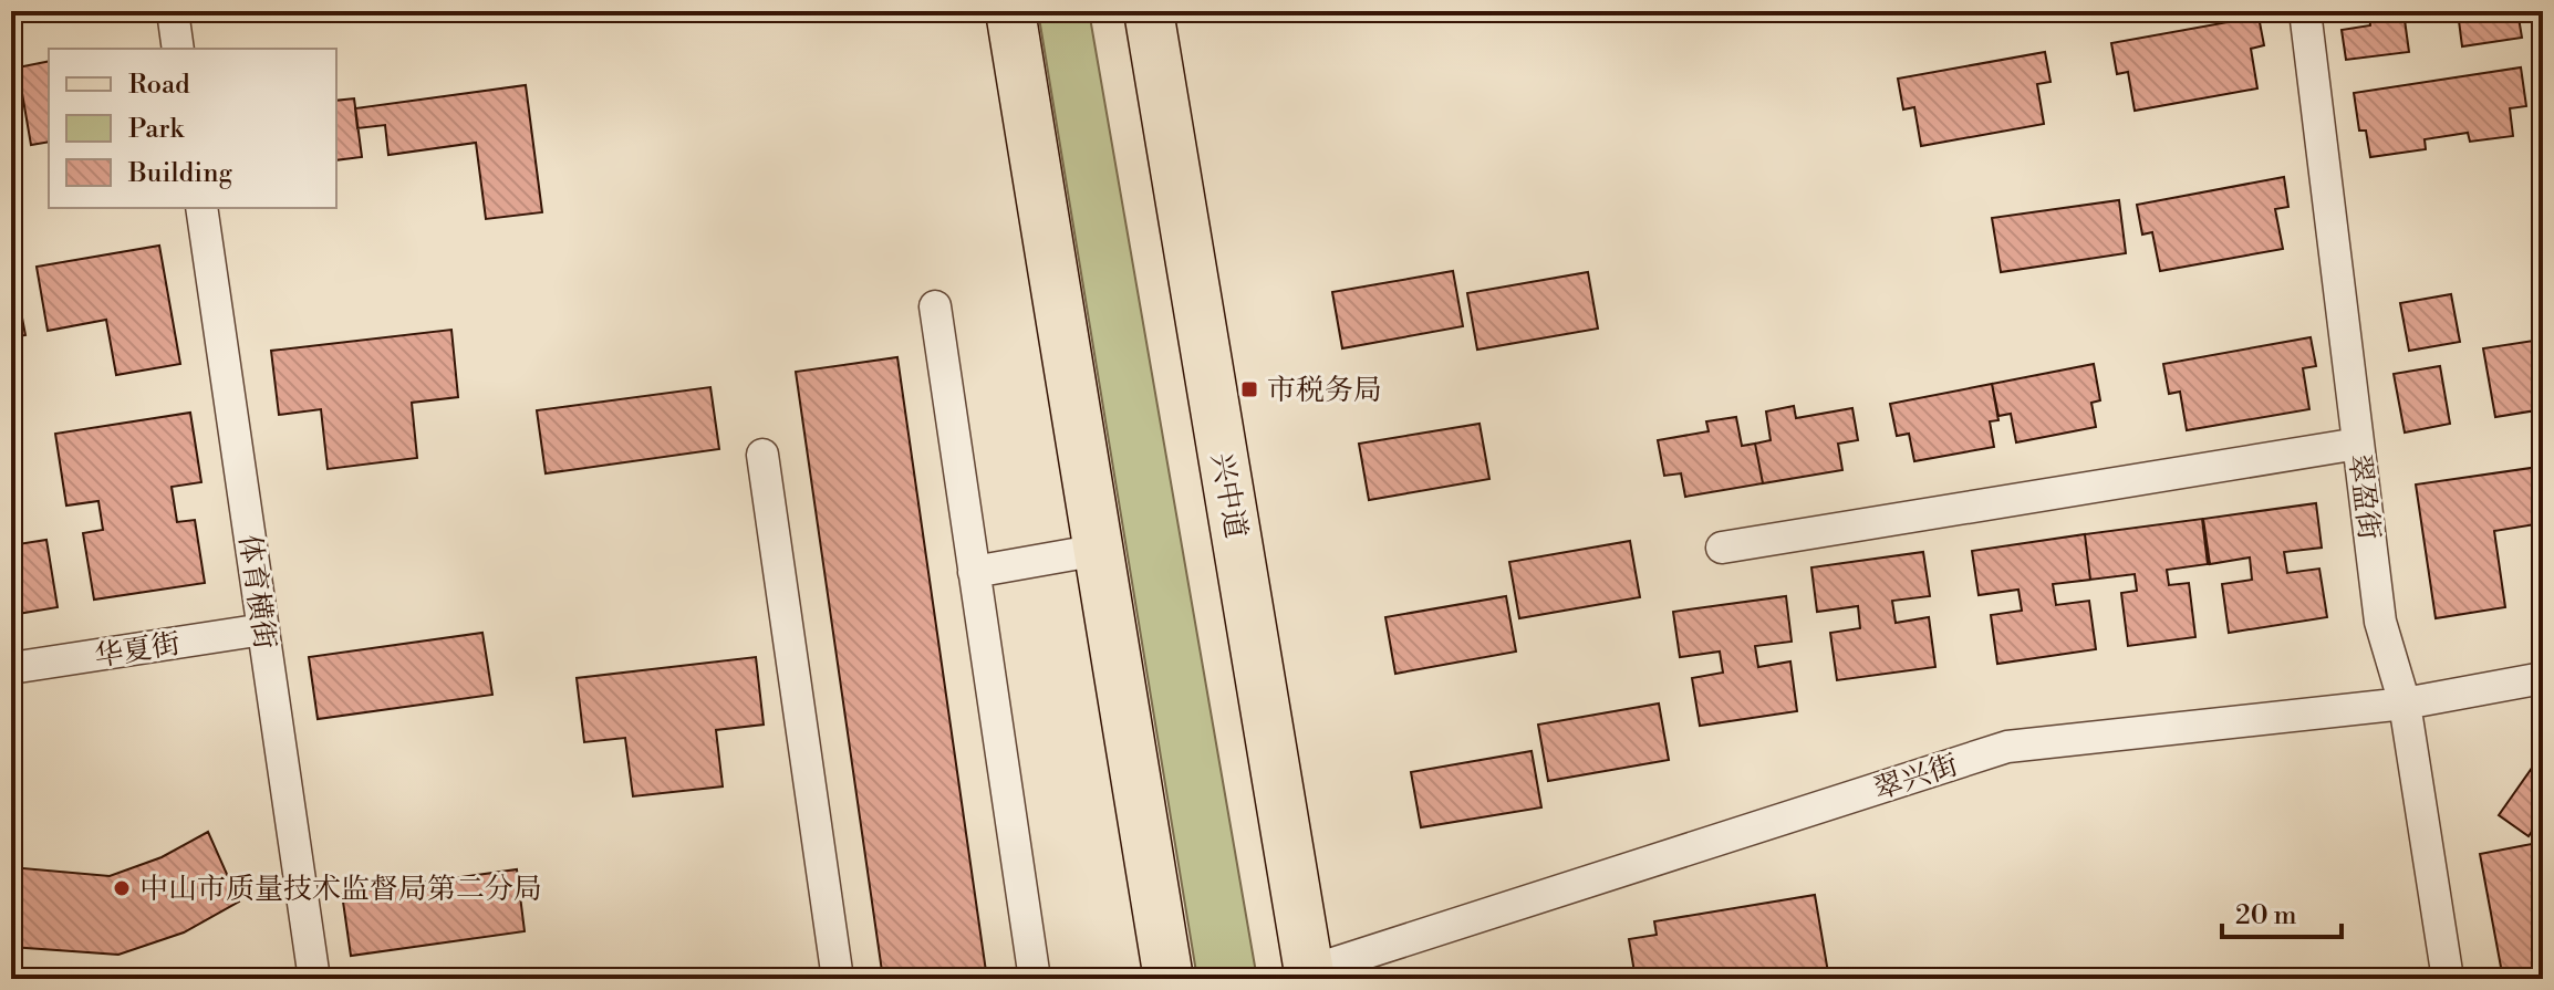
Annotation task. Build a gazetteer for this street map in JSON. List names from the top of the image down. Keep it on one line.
{"streets":{"main road":["兴中道"],"street":["翠盈街","体育横街","华夏街","翠兴街"]},"crossings":[["兴中道","翠兴街"],["翠盈街","翠兴街"],["体育横街","华夏街"]],"places":{"transit":["市税务局"],"other":["中山市质量技术监督局第二分局"]},"legend":["Road","Park","Building"],"scale_bar":"20 m"}
